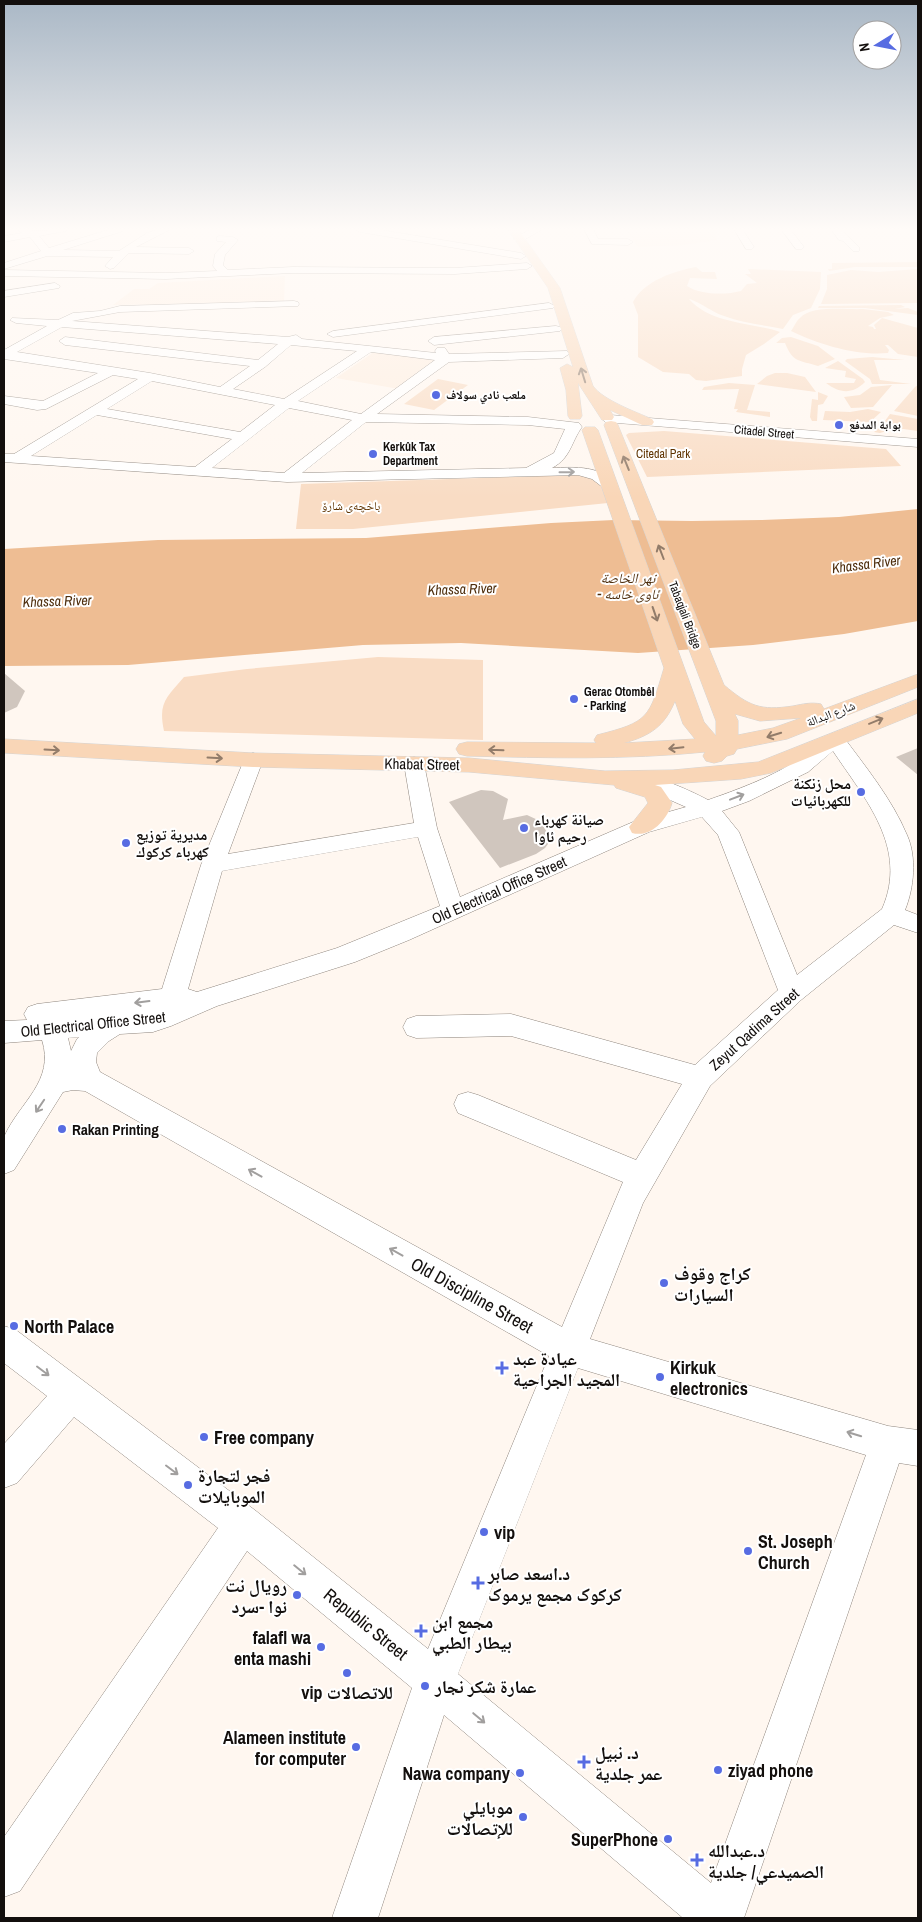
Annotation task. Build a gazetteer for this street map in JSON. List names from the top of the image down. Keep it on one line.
{"streets":{"main road":["Tabaqjali Bridge","شارع البدالة","Khabat Street"],"street":["Citadel Street","Old Electrical Office Street","Zeyut Qadima Street","Old Discipline Street","Republic Street"]},"crossings":[["Citadel Street","Tabaqjali Bridge"],["Tabaqjali Bridge","شارع البدالة"],["Tabaqjali Bridge","Khabat Street"],["شارع البدالة","Khabat Street"],["شارع البدالة","Old Electrical Office Street"],["شارع البدالة","Zeyut Qadima Street"],["Khabat Street","Old Electrical Office Street"],["Khabat Street","Zeyut Qadima Street"],["Old Electrical Office Street","Zeyut Qadima Street"],["Zeyut Qadima Street","Old Discipline Street"],["Zeyut Qadima Street","Republic Street"]],"one_way":["Old Discipline Street","Republic Street"],"water":["Khassa River","نهر الخاصة - ئاوی خاسە"],"parks":["Citedal Park","باخچەی شارۆ"],"places":{"other":["ملعب نادي سولاف","بوابة المدفع","Kerkûk Tax Department","Gerac Otombêl - Parking","محل زنكنة للكهربائيات","صيانة كهرباء رحيم ئاوا","مديرية توزيع كهرباء كركوك","Rakan Printing","كراج وقوف السيارات","North Palace","Kirkuk electronics","Free company","فجر لتجارة الموبايلات","vip","St. Joseph Church","رويال نت نوا -سرد","falafl wa enta mashi","vip للاتصالات","عمارة شكر نجار","Alameen institute for computer","ziyad phone","Nawa company","موبايلي للإتصالات","SuperPhone"],"health":["عيادة عبد المجيد الجراحية","د.اسعد صابر کرکوک مجمع یرموک","مجمع ابن بيطار الطبي","د. نبيل عمر جلدية","د.عبدالله الصميدعي/ جلدية"]},"north":"left"}
